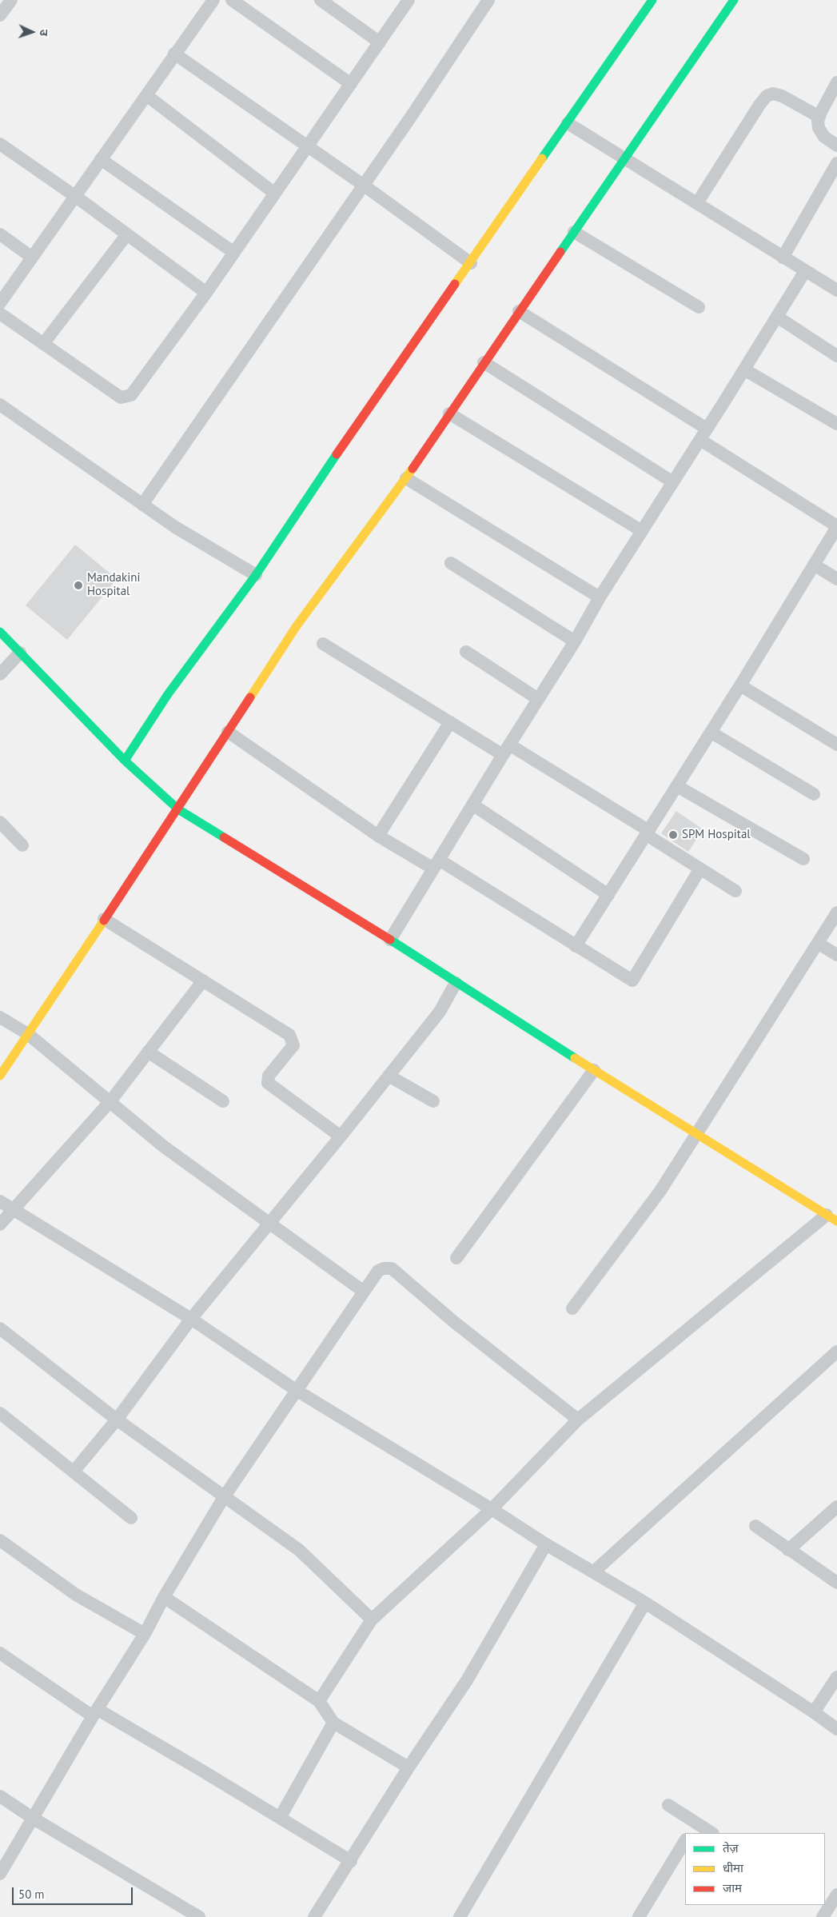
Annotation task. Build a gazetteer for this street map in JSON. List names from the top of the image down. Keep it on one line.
{"places":["Mandakini Hospital","SPM Hospital"],"legend":["तेज़","धीमा","जाम"],"scale_bar":"50 m","north":"right"}
